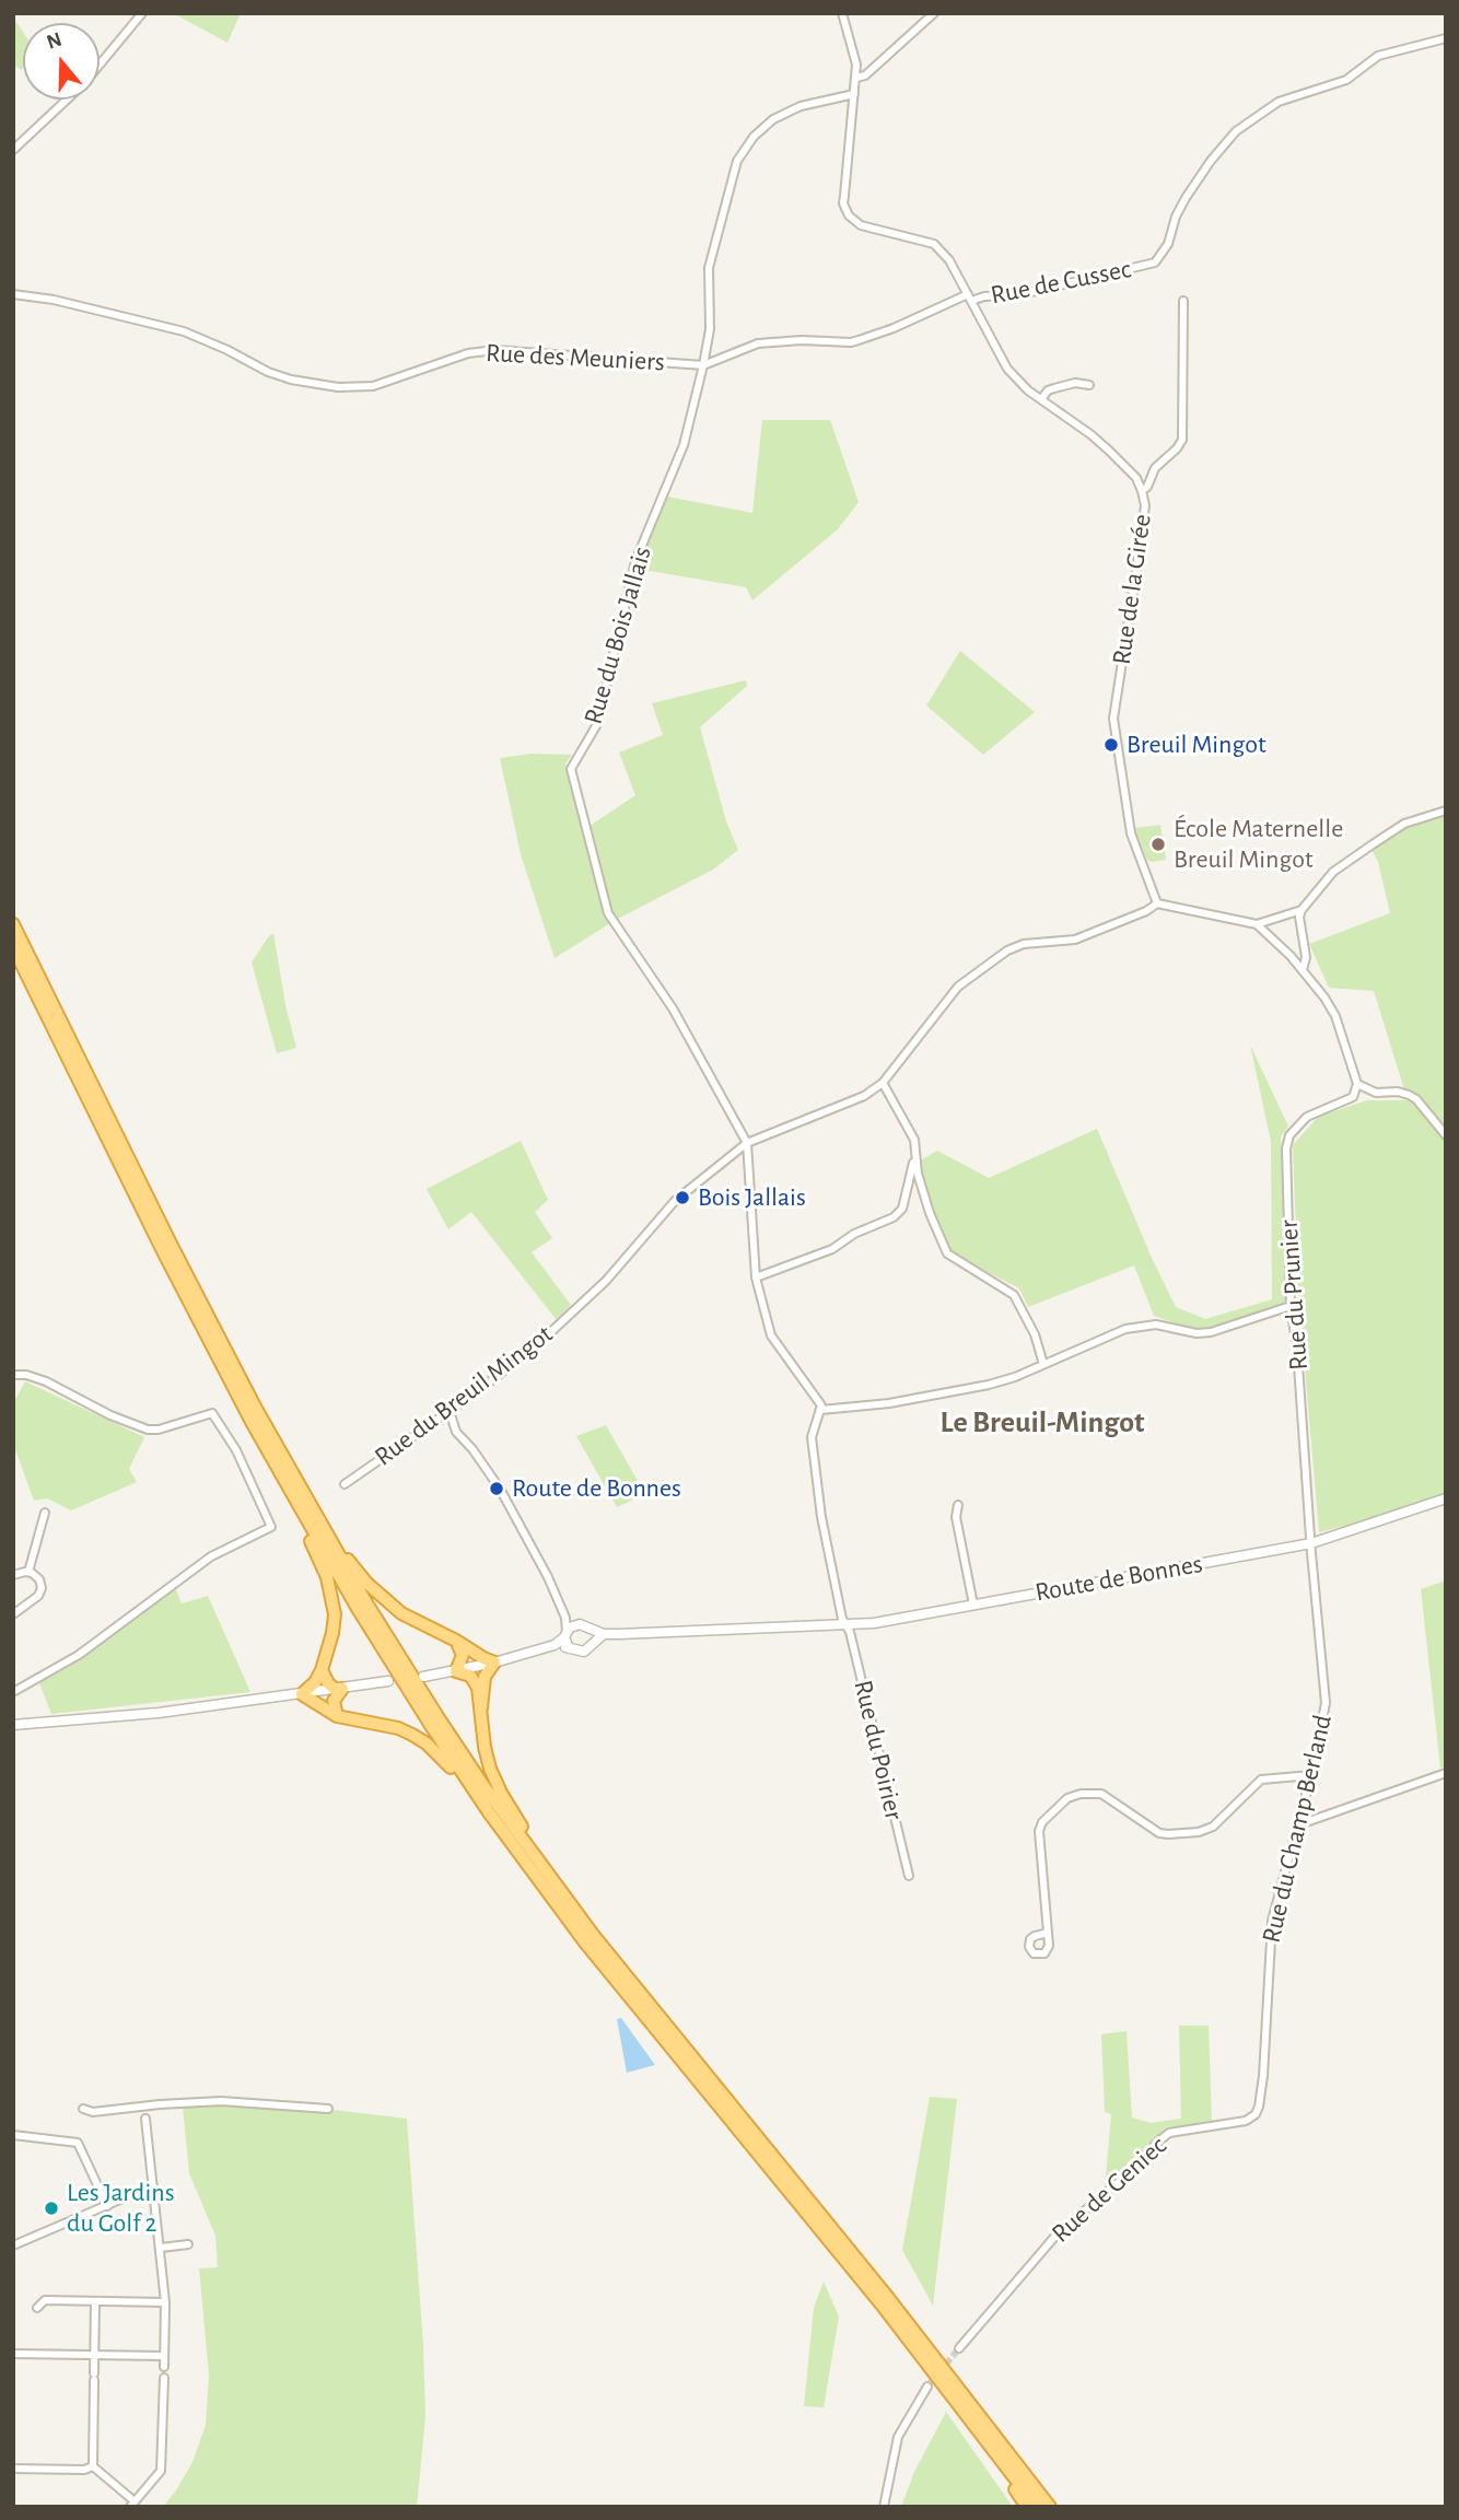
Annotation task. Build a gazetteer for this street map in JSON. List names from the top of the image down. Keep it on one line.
{"streets":{"street":["Rue de Cussec","Rue des Meuniers","Rue de la Girée","Rue du Bois Jallais","Rue du Prunier","Rue du Breuil Mingot","Route de Bonnes","Rue du Poirier","Rue du Champ Berland","Rue de Geniec"]},"crossings":[["Rue de Cussec","Rue de la Girée"],["Rue des Meuniers","Rue du Bois Jallais"],["Rue de la Girée","Rue du Bois Jallais"],["Rue de la Girée","Rue du Breuil Mingot"],["Rue du Bois Jallais","Rue du Breuil Mingot"],["Rue du Prunier","Route de Bonnes"],["Rue du Prunier","Rue du Champ Berland"],["Route de Bonnes","Rue du Poirier"],["Route de Bonnes","Rue du Champ Berland"],["Rue du Champ Berland","Rue de Geniec"]],"districts":["Le Breuil-Mingot"],"places":["Breuil Mingot","École Maternelle Breuil Mingot","Bois Jallais","Route de Bonnes","Les Jardins du Golf 2"],"north":"top"}
